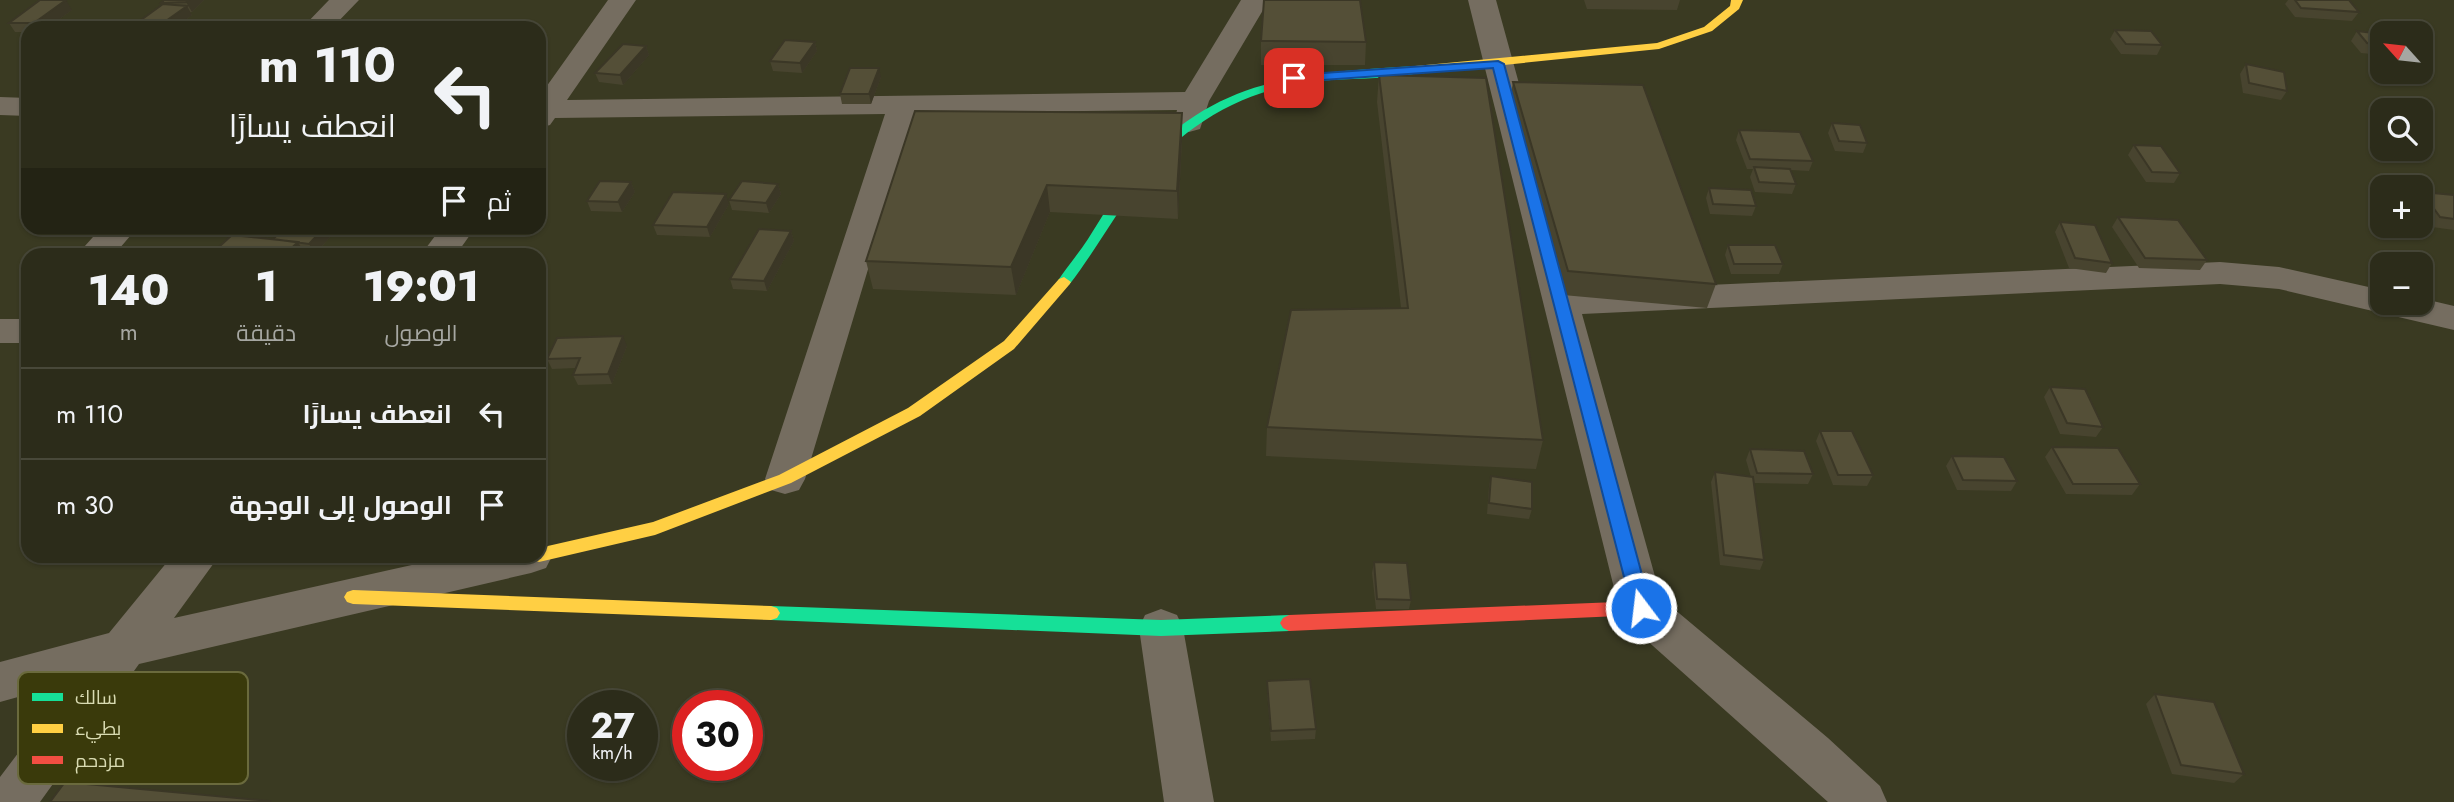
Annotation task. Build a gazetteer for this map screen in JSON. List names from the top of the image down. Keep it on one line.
{"legend":["سالك","بطيء","مزدحم"],"north":"top left","page":{"map_buttons":["+","−"],"turn":["110 m","انعطف يسارًا"],"then":"ثم","eta":["19:01","الوصول","1","دقيقة","140","m"],"list":[{"name":"انعطف يسارًا","value":"110 m"},{"name":"الوصول إلى الوجهة","value":"30 m"}],"speed":"27 km/h","limit":"30"}}
